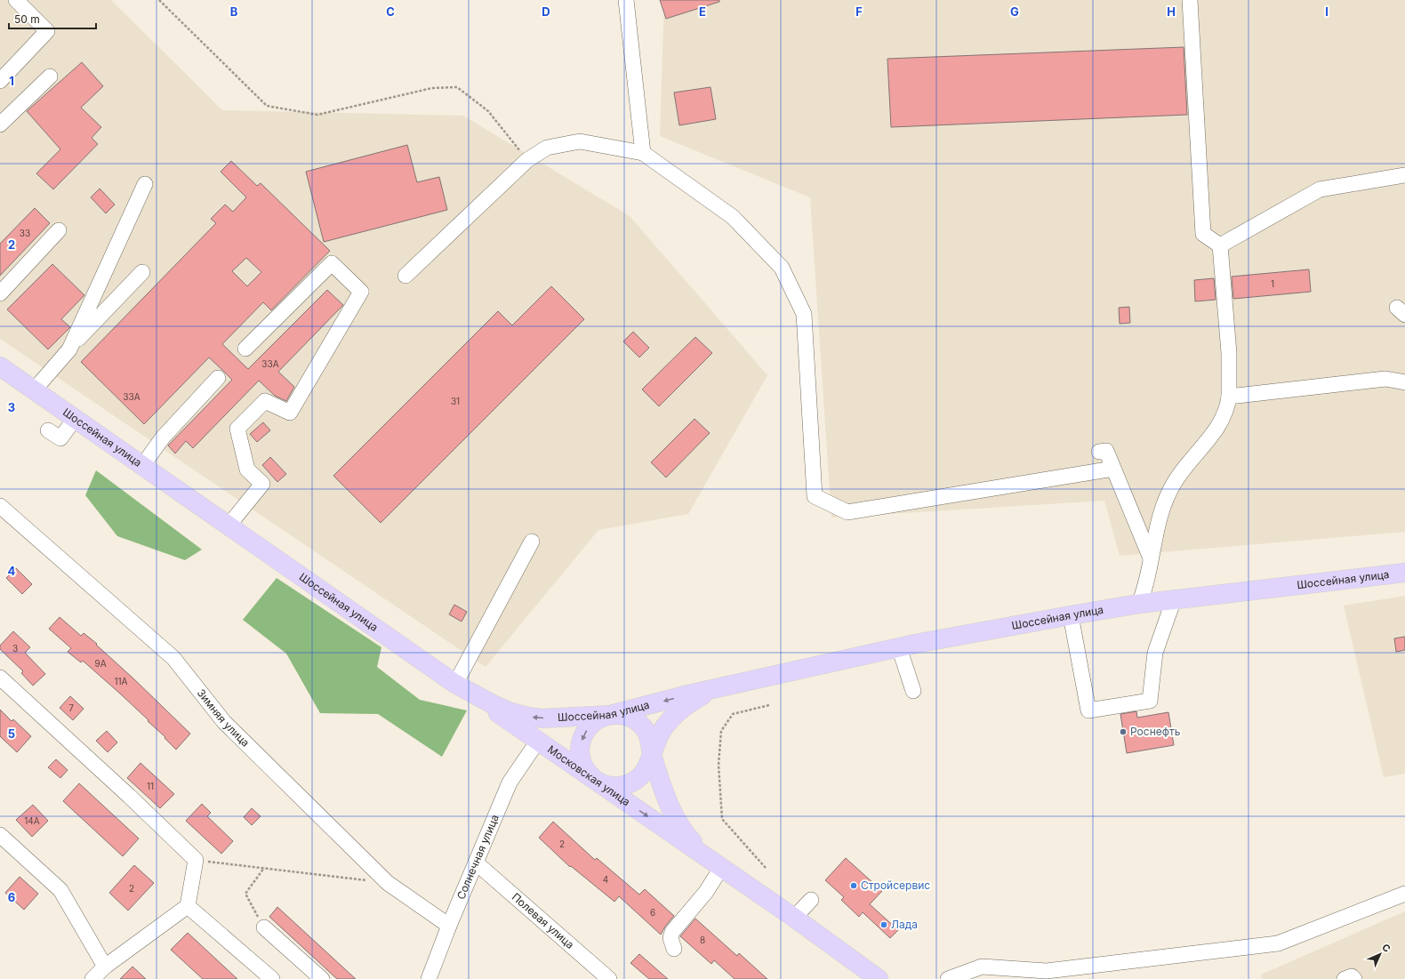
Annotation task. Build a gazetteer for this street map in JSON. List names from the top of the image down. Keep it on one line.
{"streets":{"main road":["Шоссейная улица","Московская улица"],"street":["Зимняя улица","Солнечная улица","Полевая улица"]},"crossings":[["Шоссейная улица","Московская улица"],["Зимняя улица","Солнечная улица"],["Московская улица","Солнечная улица"],["Солнечная улица","Полевая улица"]],"places":["Роснефть","Стройсервис","Лада"],"house_numbers":["33","1","33А","33А","31","3","9А","11А","7","11","14А","2","4","2","6","8"],"scale_bar":"50 m","north":"top right","grid":{"columns":["B","C","D","E","F","G","H","I"],"rows":["1","2","3","4","5","6"]}}
